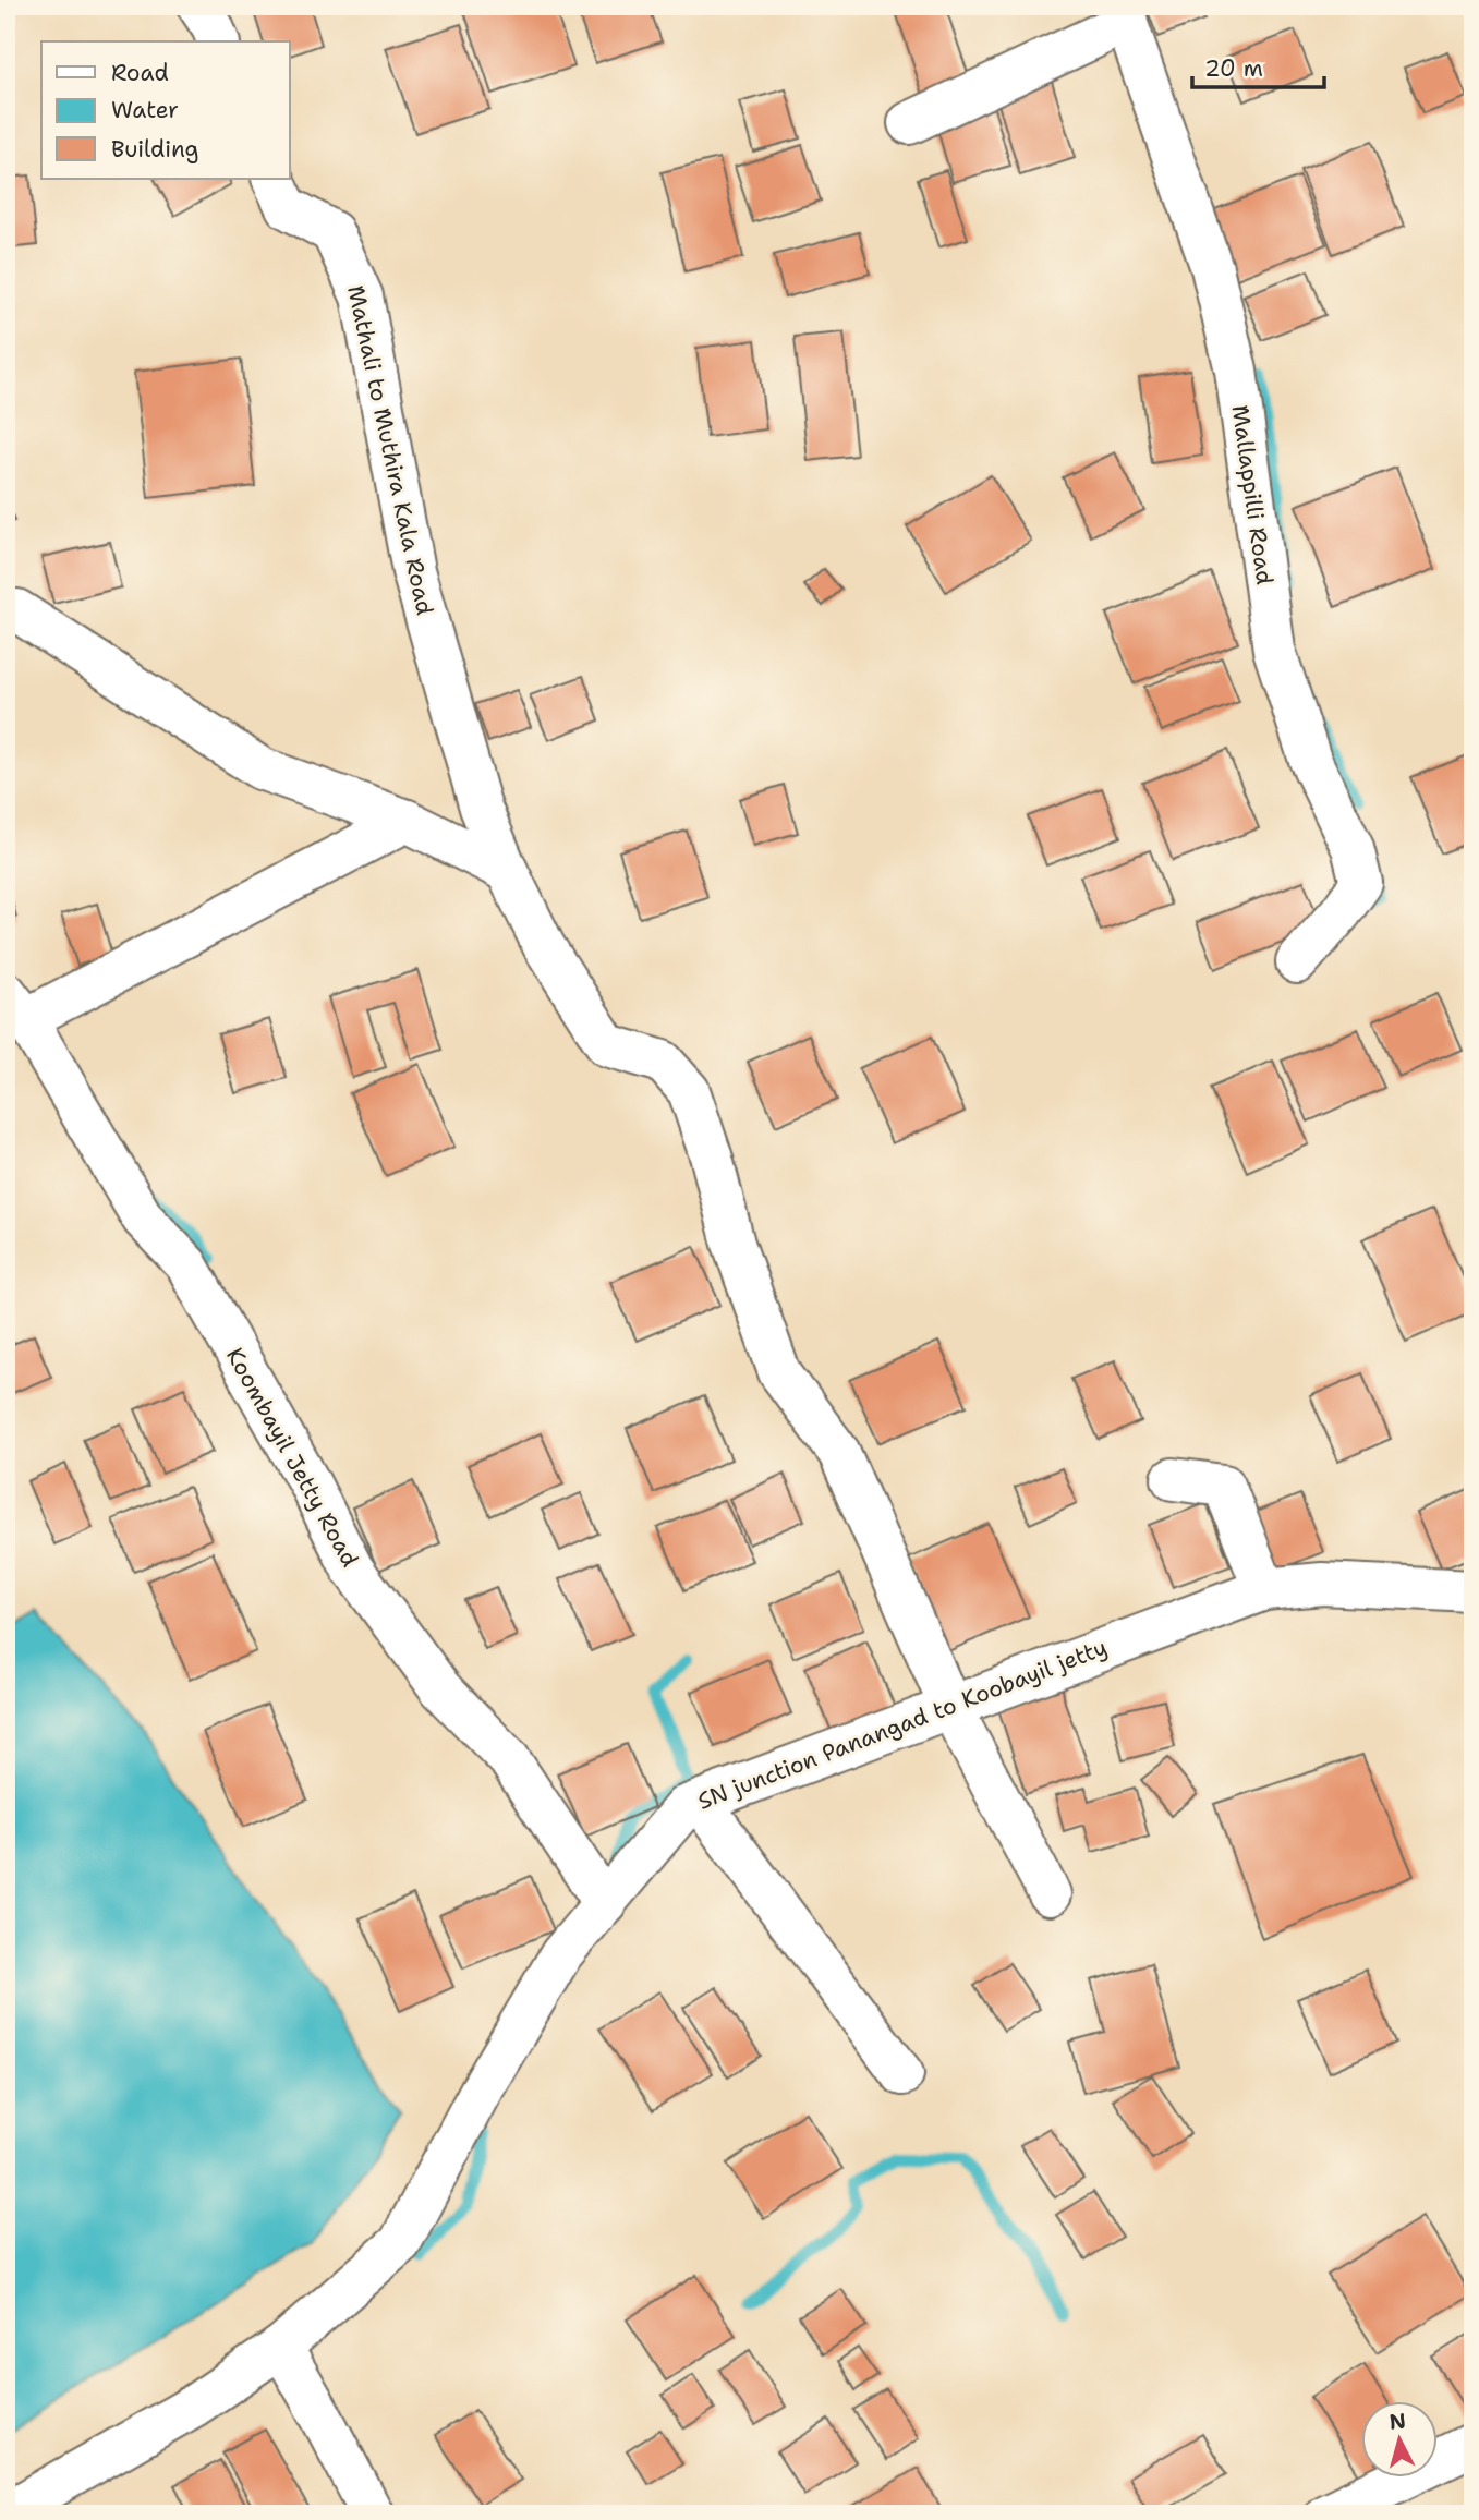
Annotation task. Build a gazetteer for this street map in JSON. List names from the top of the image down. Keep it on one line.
{"streets":{"street":["Mathali to Muthira Kala Road","Mallappilli Road","Koombayil Jetty Road","SN junction Panangad to Koobayil jetty"]},"crossings":[["Mathali to Muthira Kala Road","SN junction Panangad to Koobayil jetty"],["Koombayil Jetty Road","SN junction Panangad to Koobayil jetty"]],"legend":["Road","Water","Building"],"scale_bar":"20 m","north":"top"}
